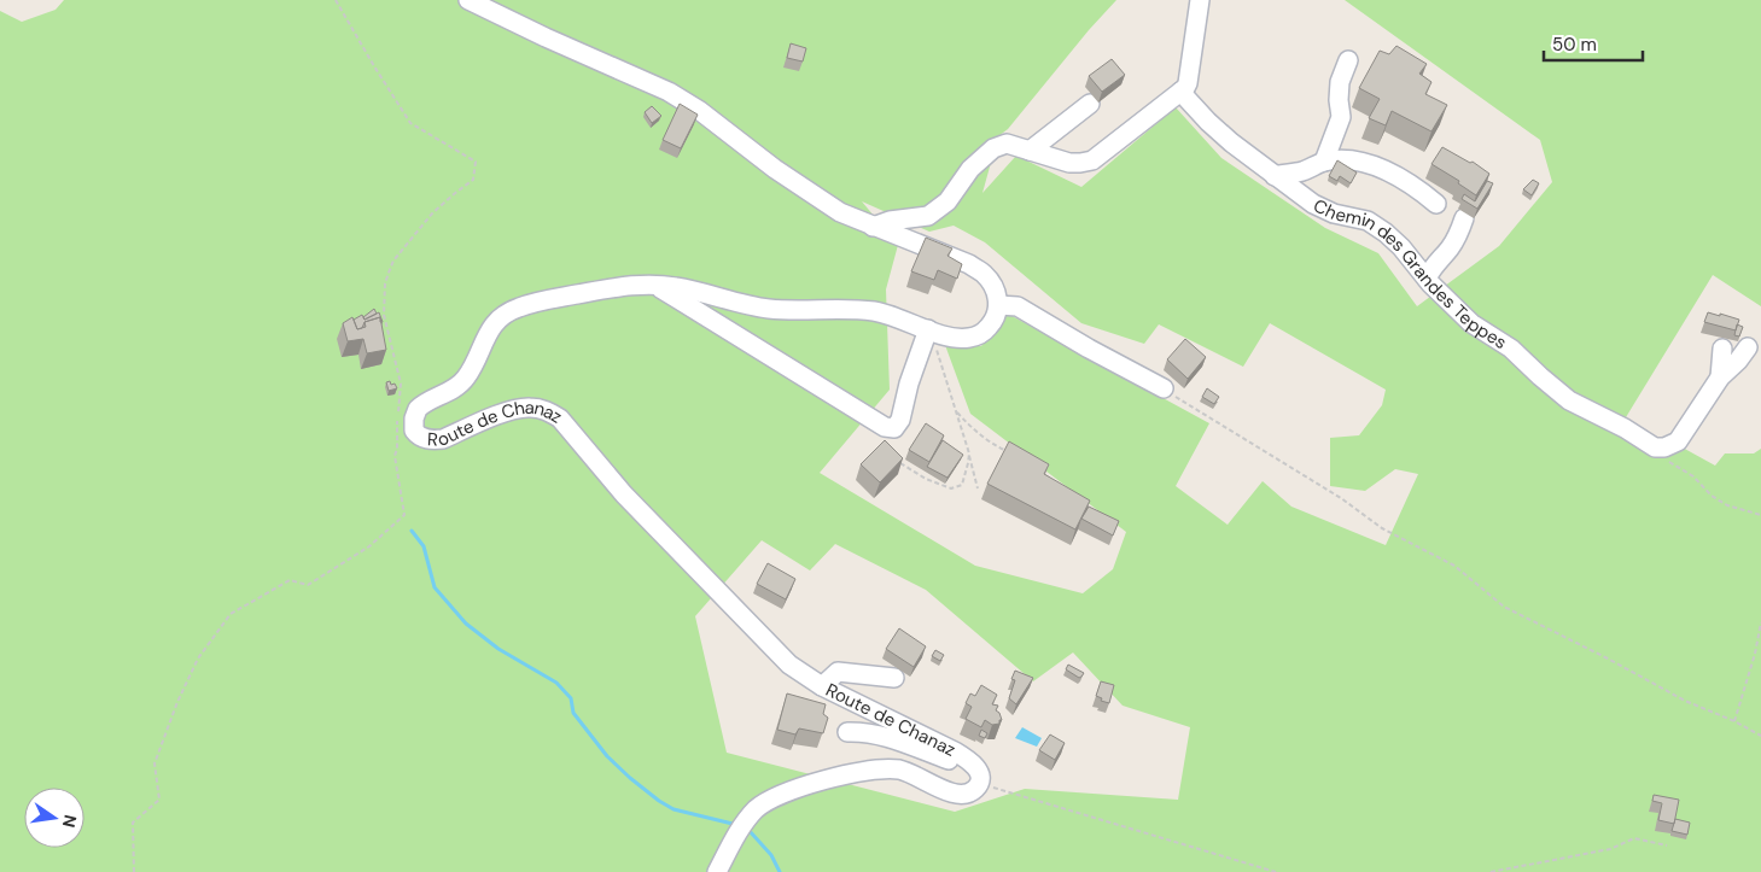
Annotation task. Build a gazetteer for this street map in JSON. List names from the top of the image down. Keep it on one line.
{"streets":{"street":["Chemin des Grandes Teppes","Route de Chanaz"]},"scale_bar":"50 m","north":"right"}
